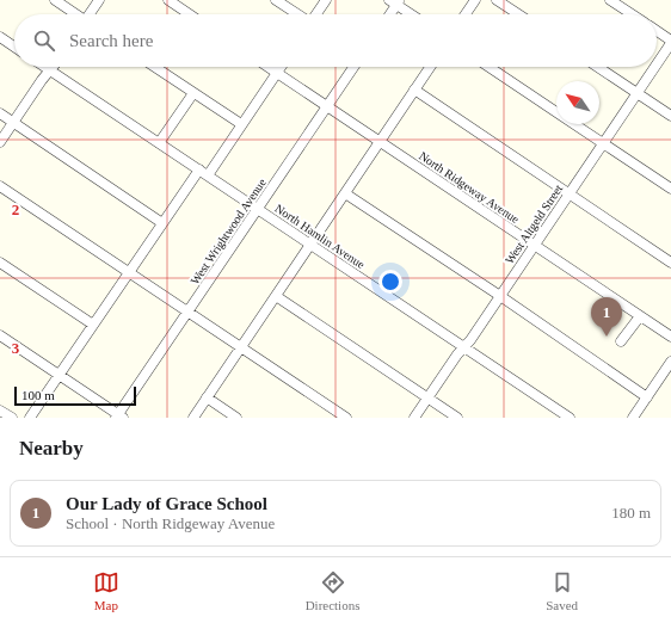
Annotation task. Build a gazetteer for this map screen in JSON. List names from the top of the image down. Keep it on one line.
{"streets":{"street":["North Ridgeway Avenue","West Altgeld Street","West Wrightwood Avenue","North Hamlin Avenue"]},"crossings":[["North Ridgeway Avenue","West Altgeld Street"],["North Ridgeway Avenue","West Wrightwood Avenue"],["West Altgeld Street","North Hamlin Avenue"],["West Wrightwood Avenue","North Hamlin Avenue"]],"scale_bar":"100 m","north":"top left","page":{"search":"Search here","pins":"1","scale":"100 m","heading":"Nearby","list":[{"mark":"1","name":"Our Lady of Grace School","note":"School · North Ridgeway Avenue","value":"180 m"}],"nav":["Map","Directions","Saved"]},"grid":{"rows":["2","3"]}}
